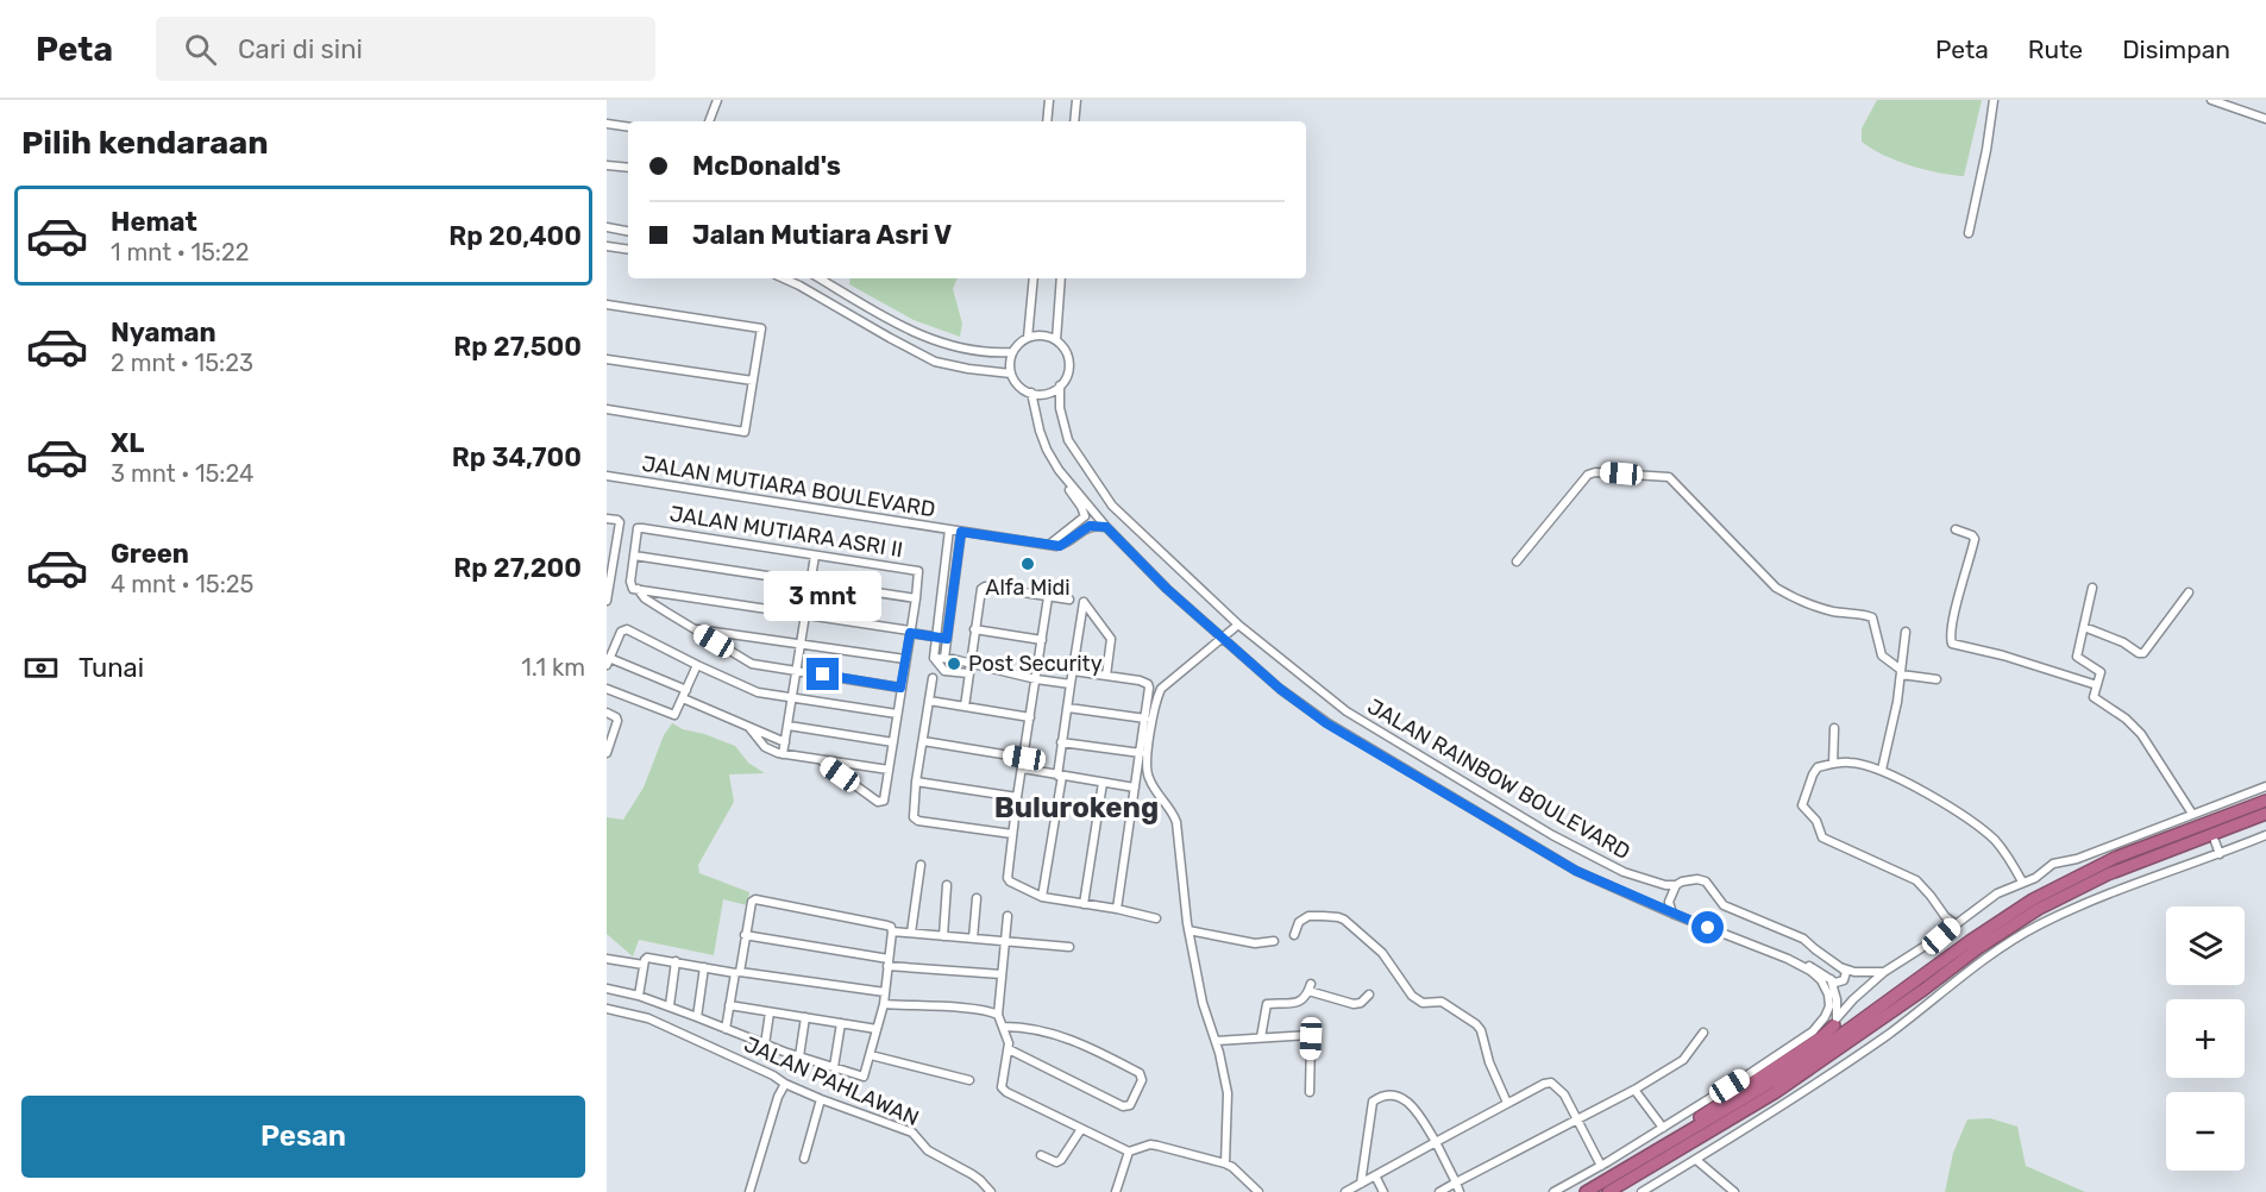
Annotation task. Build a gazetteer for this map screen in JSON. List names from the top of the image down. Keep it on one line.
{"streets":{"street":["JALAN MUTIARA BOULEVARD","JALAN MUTIARA ASRI II","JALAN RAINBOW BOULEVARD","JALAN PAHLAWAN"]},"crossings":[["JALAN MUTIARA BOULEVARD","JALAN RAINBOW BOULEVARD"]],"districts":["Bulurokeng"],"places":["Alfa Midi","Post Security"],"page":{"header":"Peta","search":"Cari di sini","nav":["Peta","Rute","Disimpan"],"heading":"Pilih kendaraan","banner":["McDonald's","Jalan Mutiara Asri V"],"list":[{"name":"Hemat","note":"1 mnt · 15:22","value":"Rp 20,400"},{"name":"Nyaman","note":"2 mnt · 15:23","value":"Rp 27,500"},{"name":"XL","note":"3 mnt · 15:24","value":"Rp 34,700"},{"name":"Green","note":"4 mnt · 15:25","value":"Rp 27,200"}],"bubble":"3 mnt","pay":["Tunai","1.1 km"],"map_buttons":["+","−"],"buttons":"Pesan"}}
